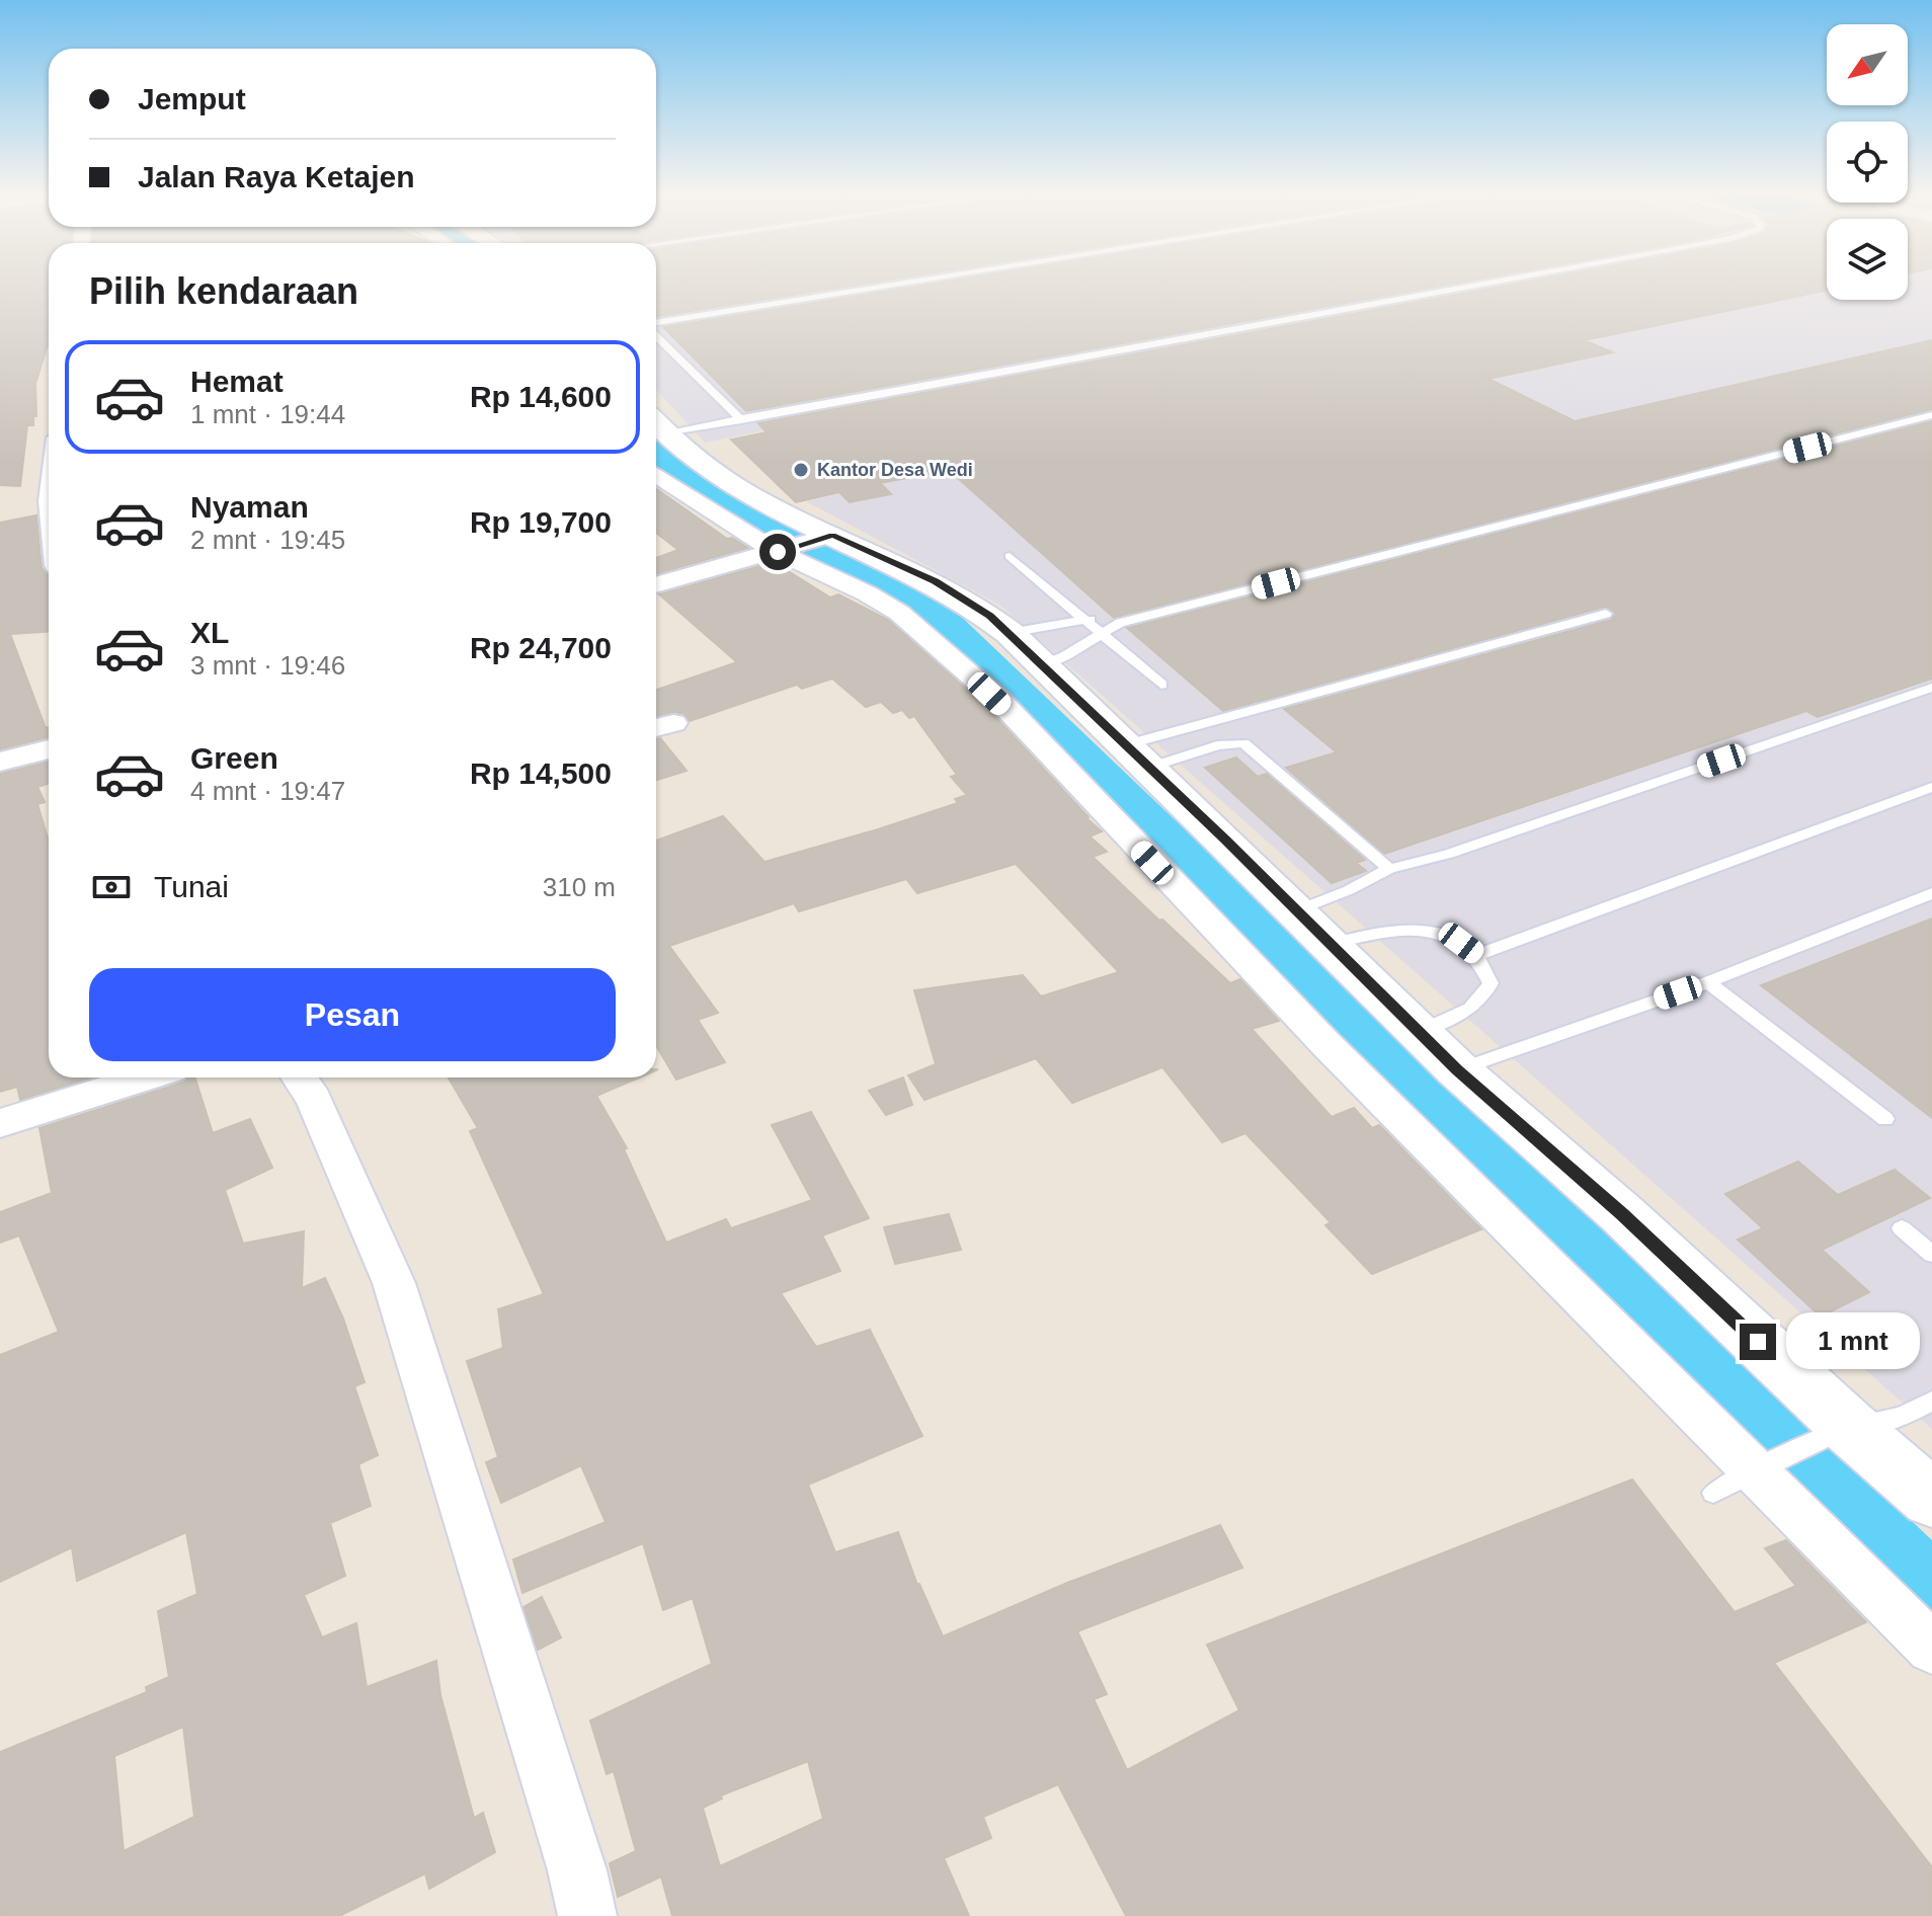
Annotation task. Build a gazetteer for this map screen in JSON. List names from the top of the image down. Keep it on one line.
{"places":["Kantor Desa Wedi"],"north":"bottom left","page":{"banner":["Jemput","Jalan Raya Ketajen"],"heading":"Pilih kendaraan","list":[{"name":"Hemat","note":"1 mnt · 19:44","value":"Rp 14,600"},{"name":"Nyaman","note":"2 mnt · 19:45","value":"Rp 19,700"},{"name":"XL","note":"3 mnt · 19:46","value":"Rp 24,700"},{"name":"Green","note":"4 mnt · 19:47","value":"Rp 14,500"}],"pay":["Tunai","310 m"],"buttons":"Pesan","bubble":"1 mnt"}}
